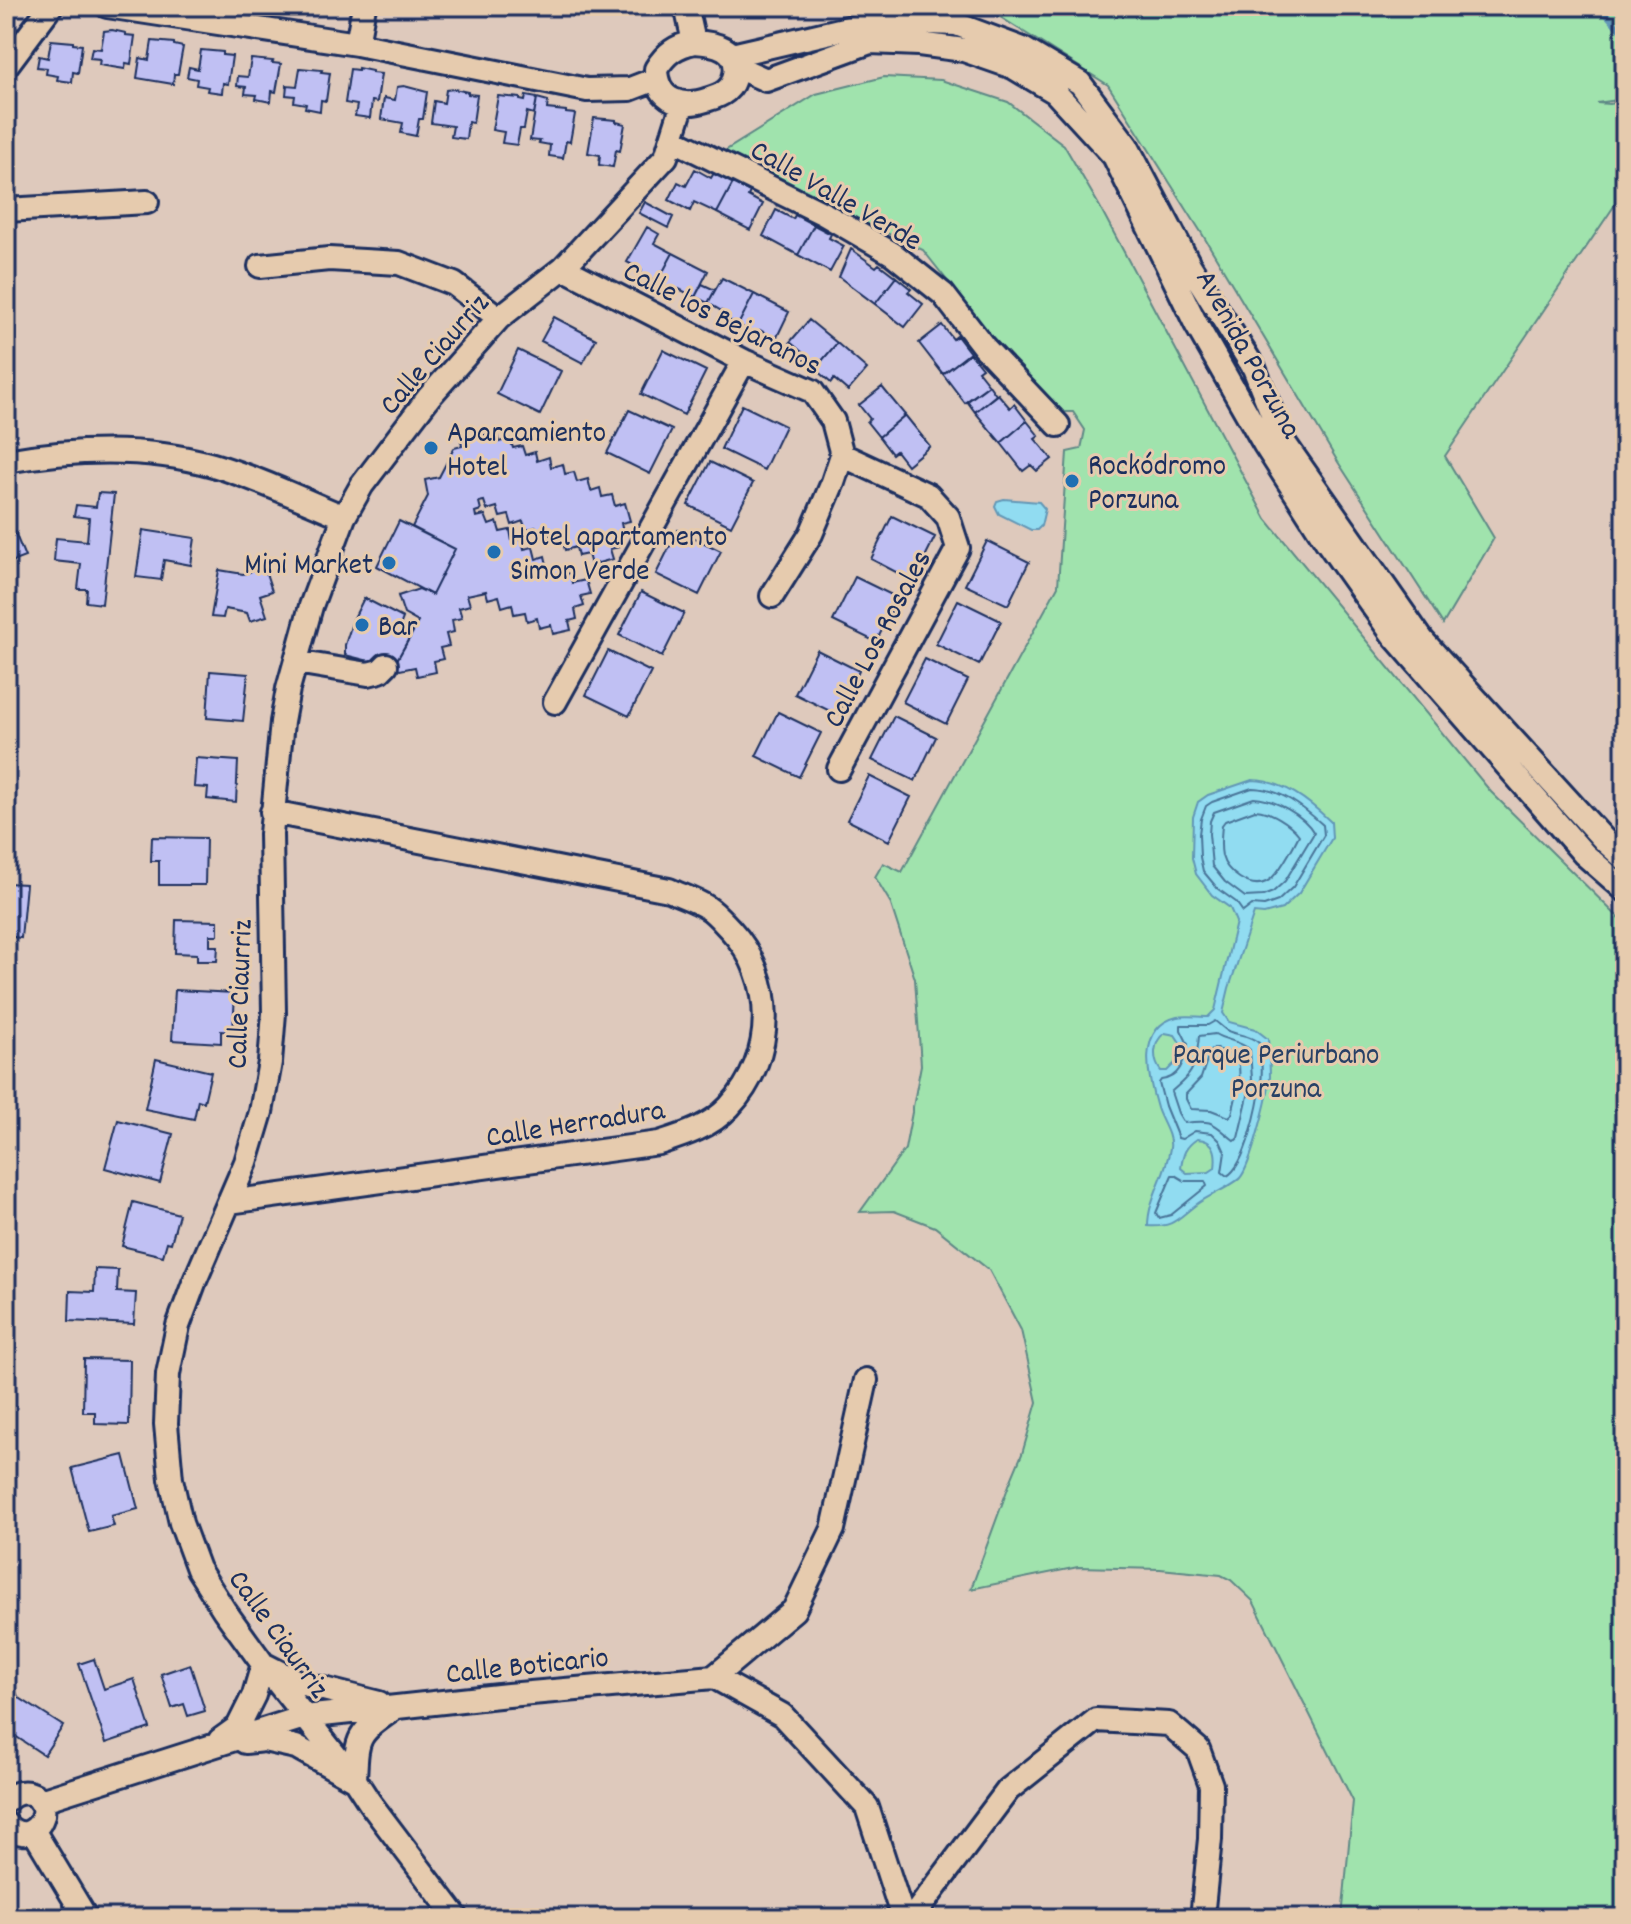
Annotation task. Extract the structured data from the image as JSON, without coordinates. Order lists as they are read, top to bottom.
{
  "streets": {
    "street": [
      "Calle Valle Verde",
      "Calle los Bejaranos",
      "Calle Ciaurriz",
      "Avenida Porzuna",
      "Calle Los Rosales",
      "Calle Herradura",
      "Calle Boticario"
    ]
  },
  "crossings": [
    ["Calle Valle Verde", "Calle Ciaurriz"],
    ["Calle los Bejaranos", "Calle Ciaurriz"],
    ["Calle los Bejaranos", "Calle Los Rosales"],
    ["Calle Ciaurriz", "Avenida Porzuna"],
    ["Calle Ciaurriz", "Calle Herradura"],
    ["Calle Ciaurriz", "Calle Boticario"]
  ],
  "parks": ["Parque Periurbano Porzuna"],
  "places": [
    "Aparcamiento Hotel",
    "Rockódromo Porzuna",
    "Hotel apartamento Simon Verde",
    "Mini Market",
    "Bar"
  ]
}
